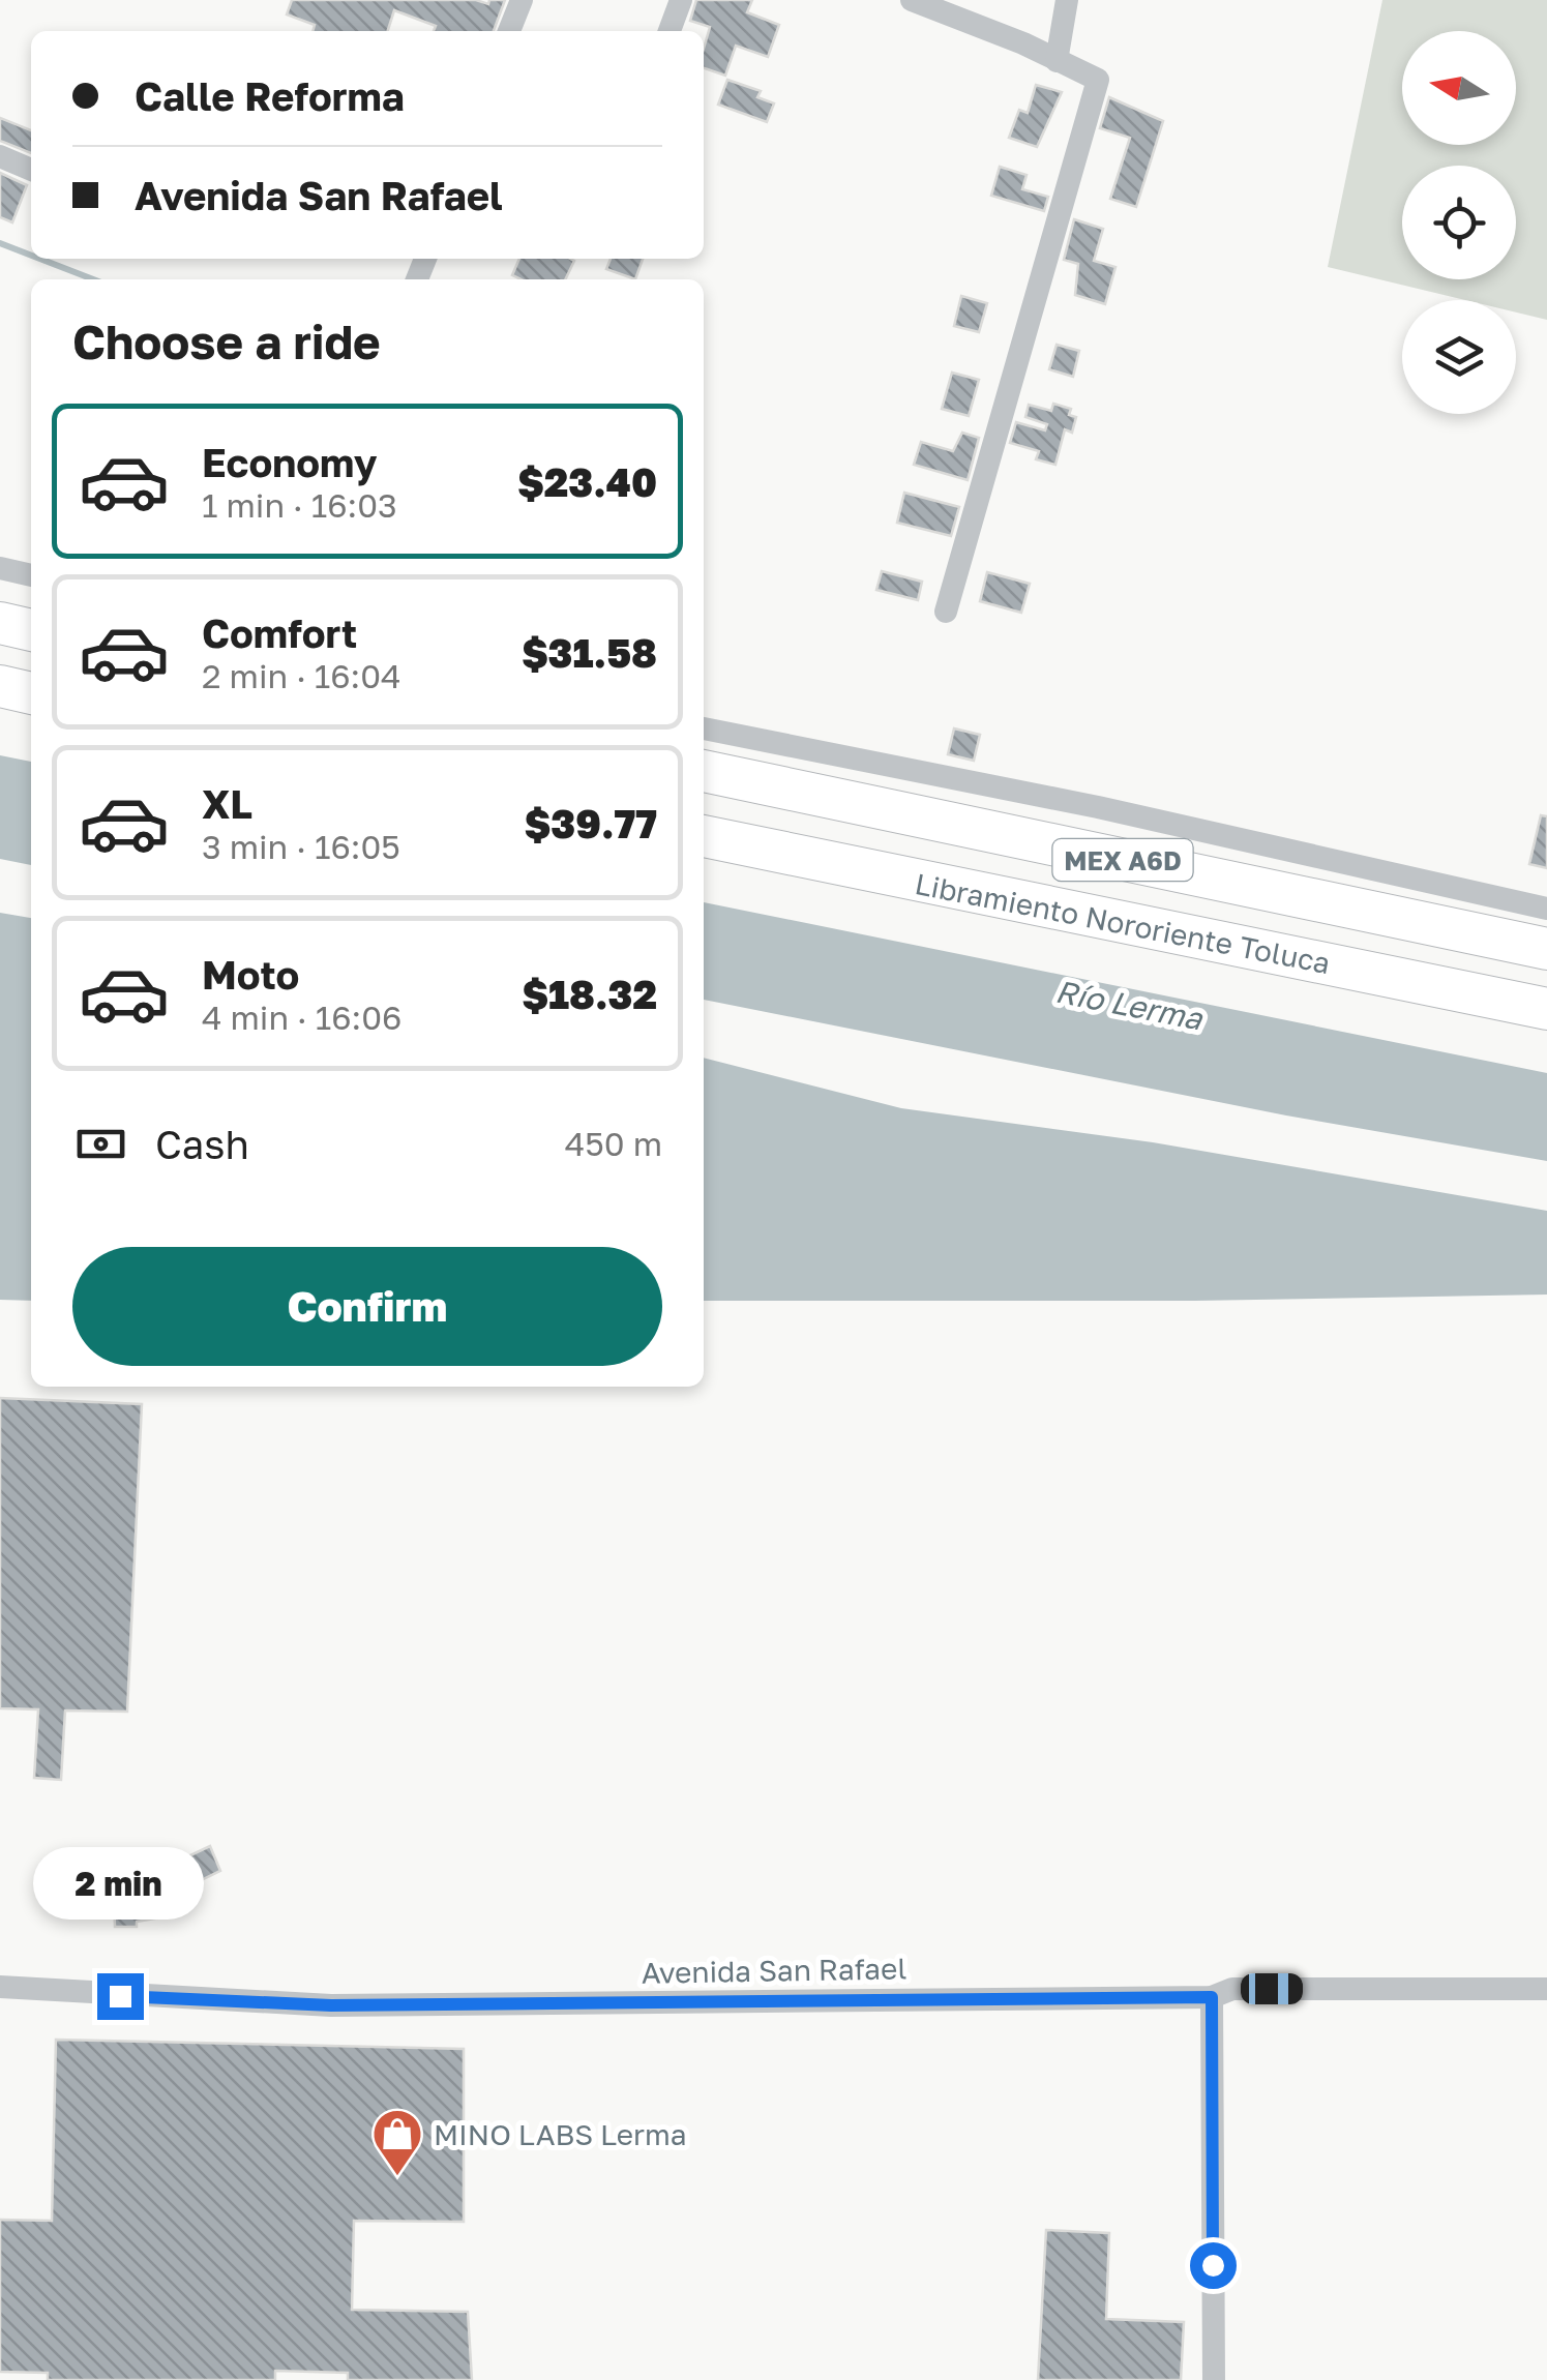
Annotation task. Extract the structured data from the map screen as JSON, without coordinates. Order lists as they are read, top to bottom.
{
  "streets": {
    "highway": ["MEX A6D", "Libramiento Nororiente Toluca"],
    "street": ["Avenida San Rafael"]
  },
  "water": ["Río Lerma"],
  "places": {
    "shop": ["MINO LABS Lerma"]
  },
  "north": "left",
  "page": {
    "banner": ["Calle Reforma", "Avenida San Rafael"],
    "heading": "Choose a ride",
    "list": [
      {
        "name": "Economy",
        "note": "1 min · 16:03",
        "value": "$23.40"
      },
      {
        "name": "Comfort",
        "note": "2 min · 16:04",
        "value": "$31.58"
      },
      {
        "name": "XL",
        "note": "3 min · 16:05",
        "value": "$39.77"
      },
      {
        "name": "Moto",
        "note": "4 min · 16:06",
        "value": "$18.32"
      }
    ],
    "pay": ["Cash", "450 m"],
    "buttons": "Confirm",
    "bubble": "2 min"
  }
}
